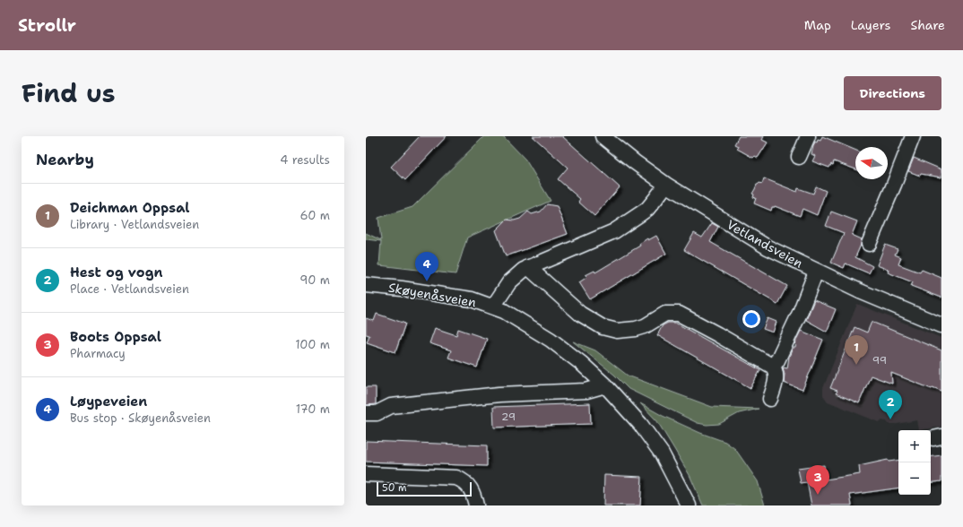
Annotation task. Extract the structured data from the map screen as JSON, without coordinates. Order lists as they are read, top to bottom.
{
  "streets": {
    "street": ["Vetlandsveien", "Skøyenåsveien"]
  },
  "house_numbers": ["99", "29"],
  "scale_bar": "50 m",
  "north": "left",
  "page": {
    "header": "Strollr",
    "nav": ["Map", "Layers", "Share"],
    "title": "Find us",
    "buttons": "Directions",
    "heading": ["Nearby", "4 results"],
    "list": [
      {
        "mark": "1",
        "name": "Deichman Oppsal",
        "note": "Library · Vetlandsveien",
        "value": "60 m"
      },
      {
        "mark": "2",
        "name": "Hest og vogn",
        "note": "Place · Vetlandsveien",
        "value": "90 m"
      },
      {
        "mark": "3",
        "name": "Boots Oppsal",
        "note": "Pharmacy",
        "value": "100 m"
      },
      {
        "mark": "4",
        "name": "Løypeveien",
        "note": "Bus stop · Skøyenåsveien",
        "value": "170 m"
      }
    ],
    "pins": [
      "4",
      "1",
      "2",
      "3"
    ],
    "map_buttons": ["+", "−"],
    "scale": "50 m"
  }
}
